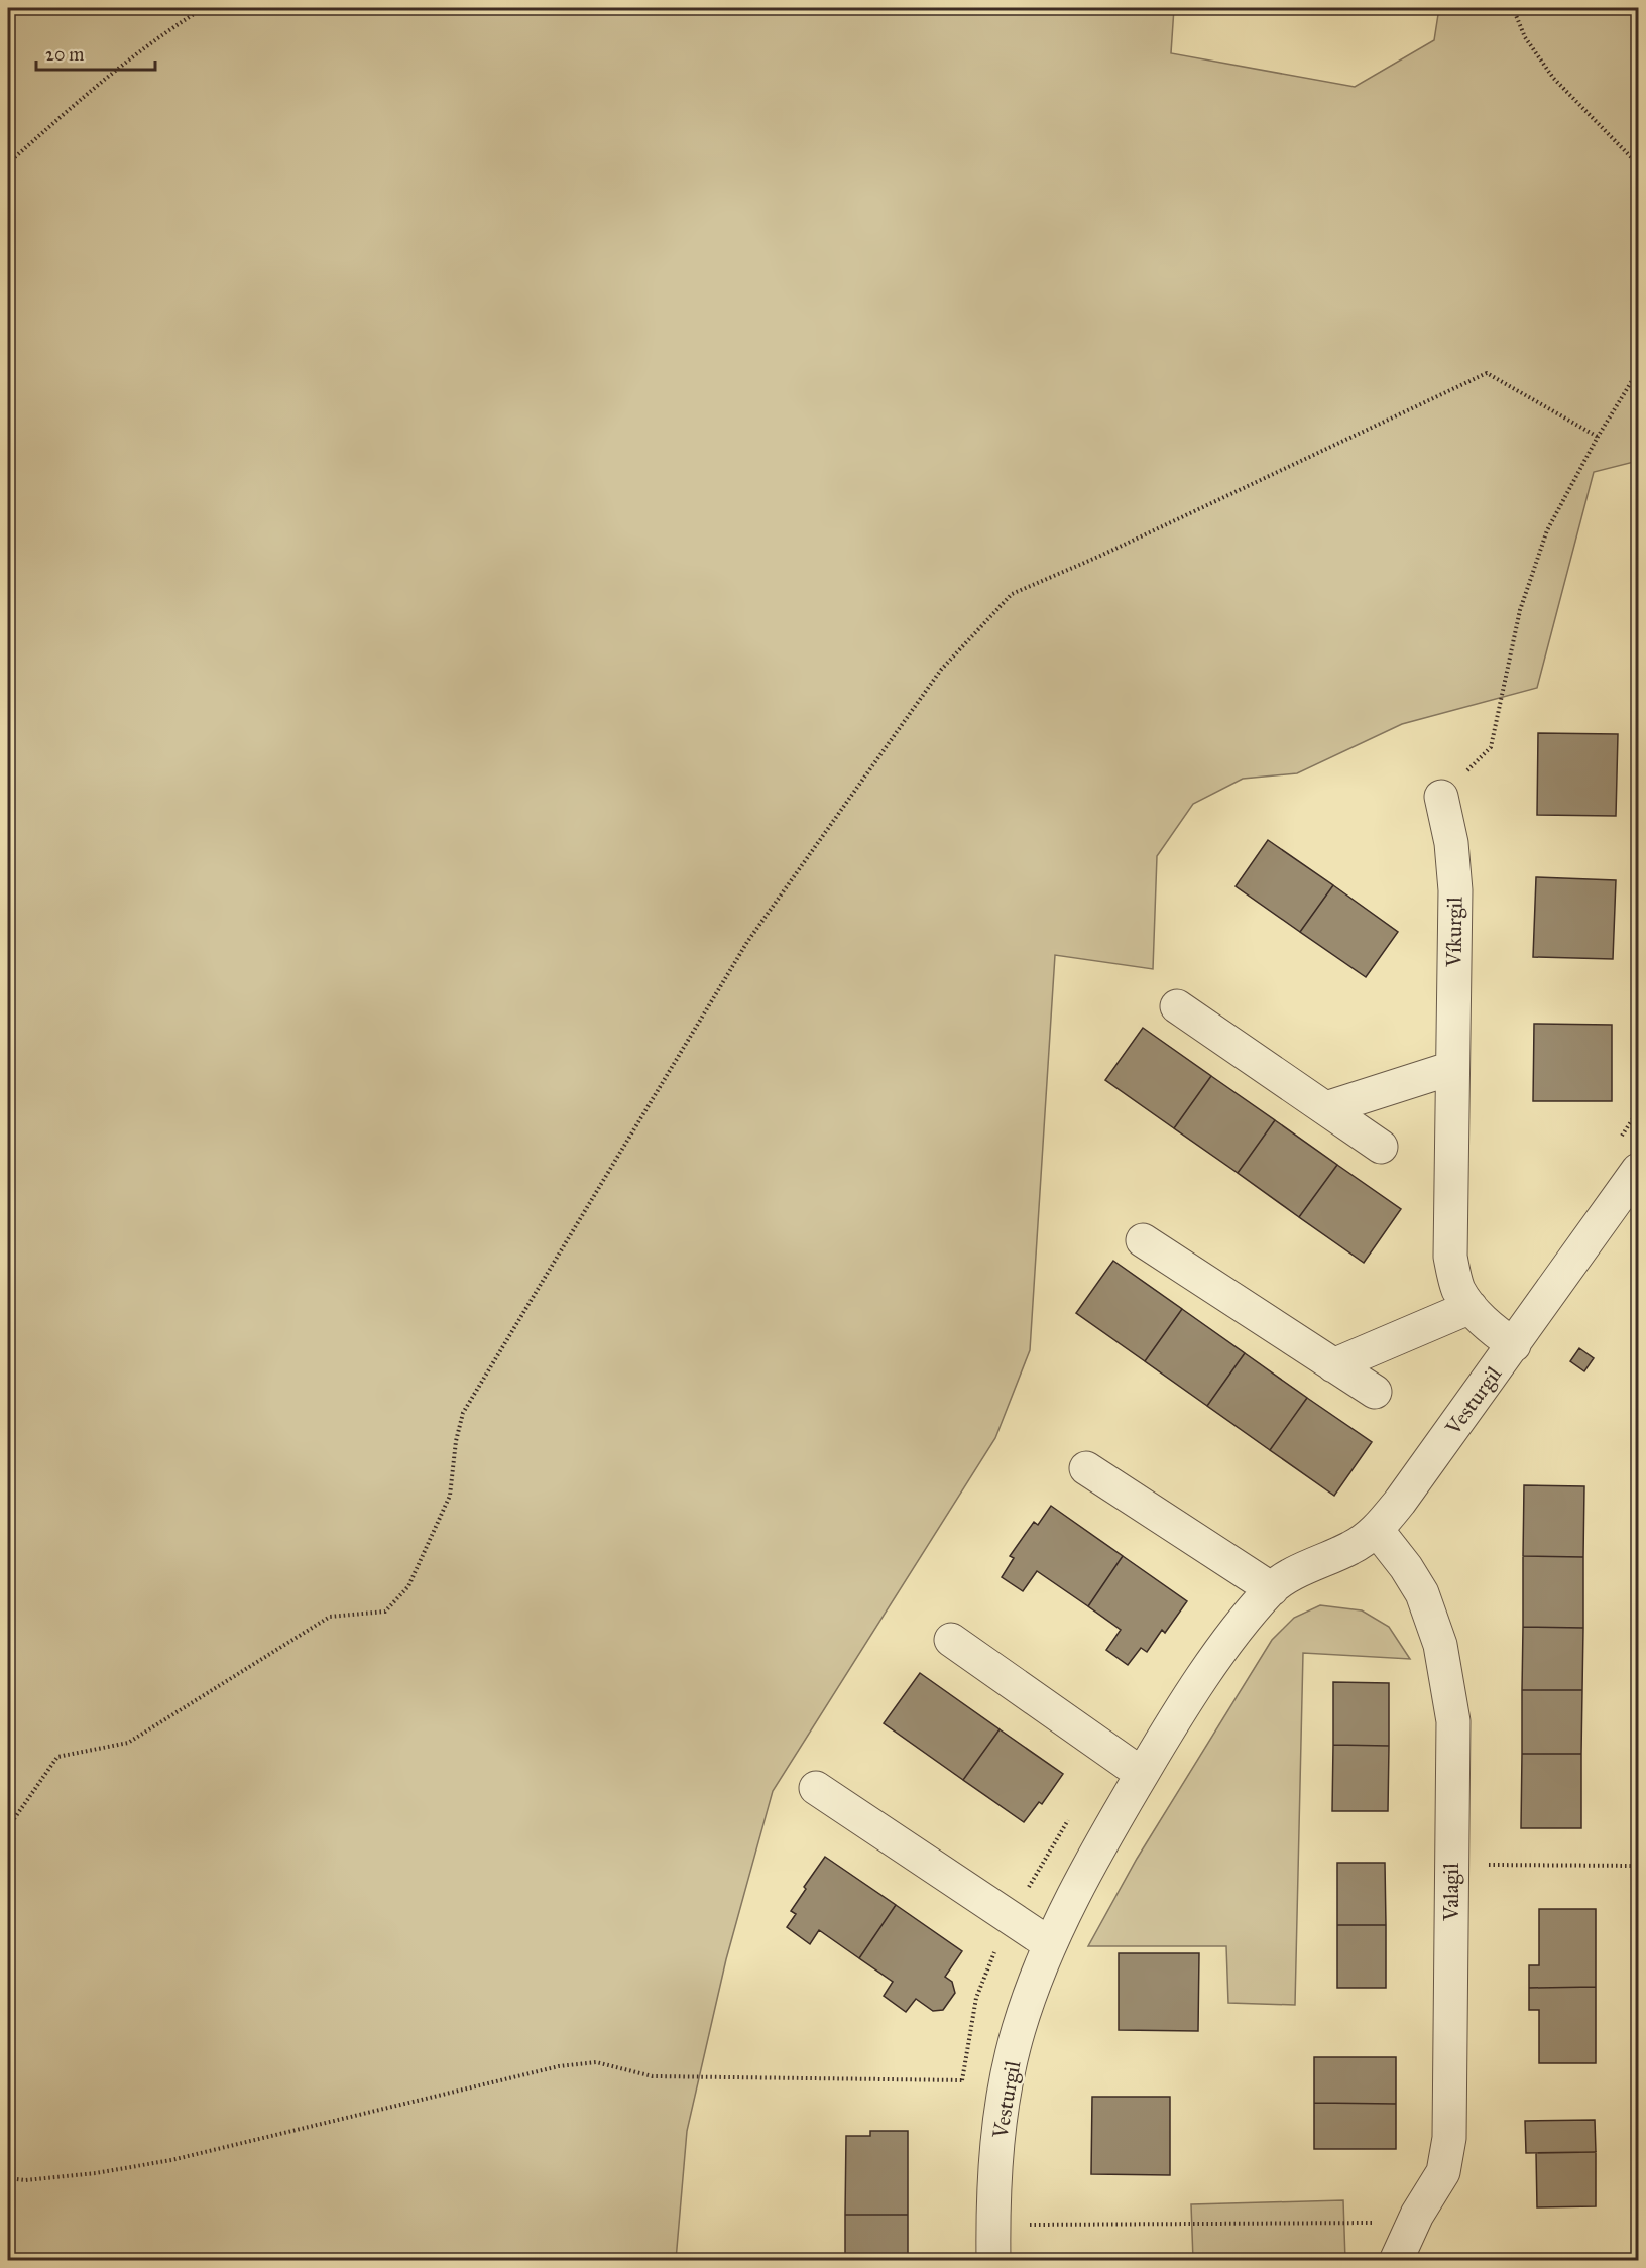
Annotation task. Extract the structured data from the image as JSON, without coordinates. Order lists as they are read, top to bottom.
{
  "streets": {
    "street": ["Víkurgil", "Vesturgil", "Valagil"]
  },
  "crossings": [
    ["Víkurgil", "Vesturgil"],
    ["Vesturgil", "Valagil"]
  ],
  "scale_bar": "20 m"
}
